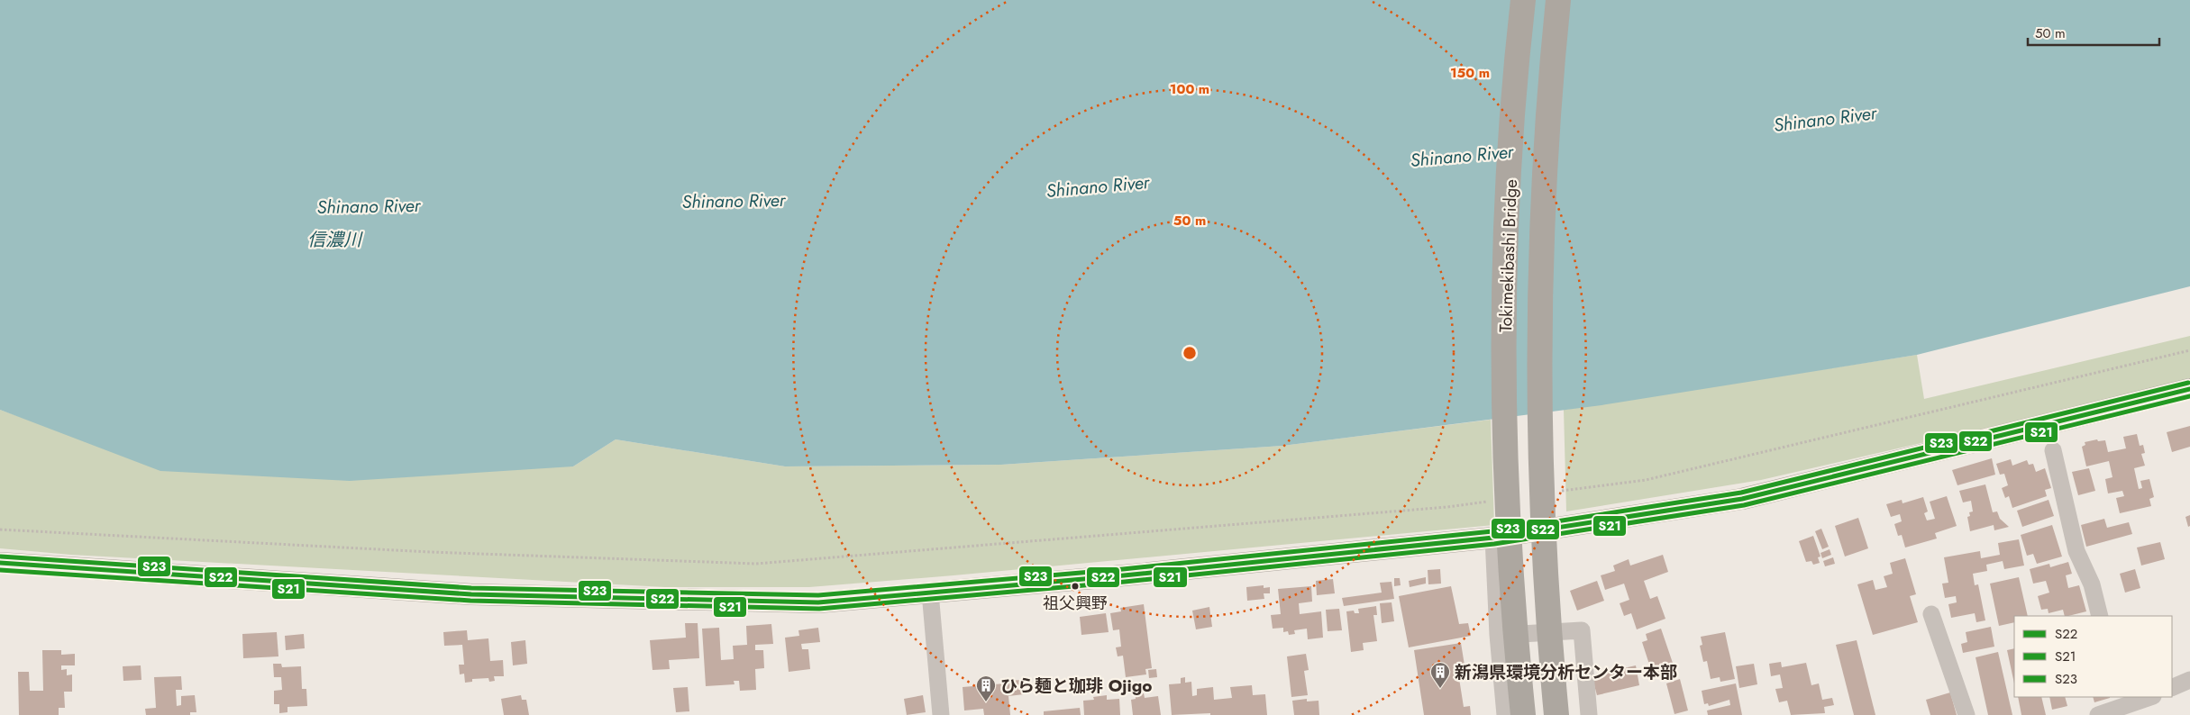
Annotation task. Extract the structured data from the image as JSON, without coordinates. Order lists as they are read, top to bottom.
{
  "streets": {
    "highway": ["Tokimekibashi Bridge"]
  },
  "water": ["Shinano River", "信濃川"],
  "places": {
    "other": ["祖父興野"],
    "building": ["新潟県環境分析センター本部", "ひら麺と珈琲 Ojigo"]
  },
  "lines": ["transit line S23", "transit line S22", "transit line S21"],
  "legend": ["S22", "S21", "S23"],
  "scale_bar": "50 m",
  "rings": ["150 m", "100 m", "50 m"]
}
